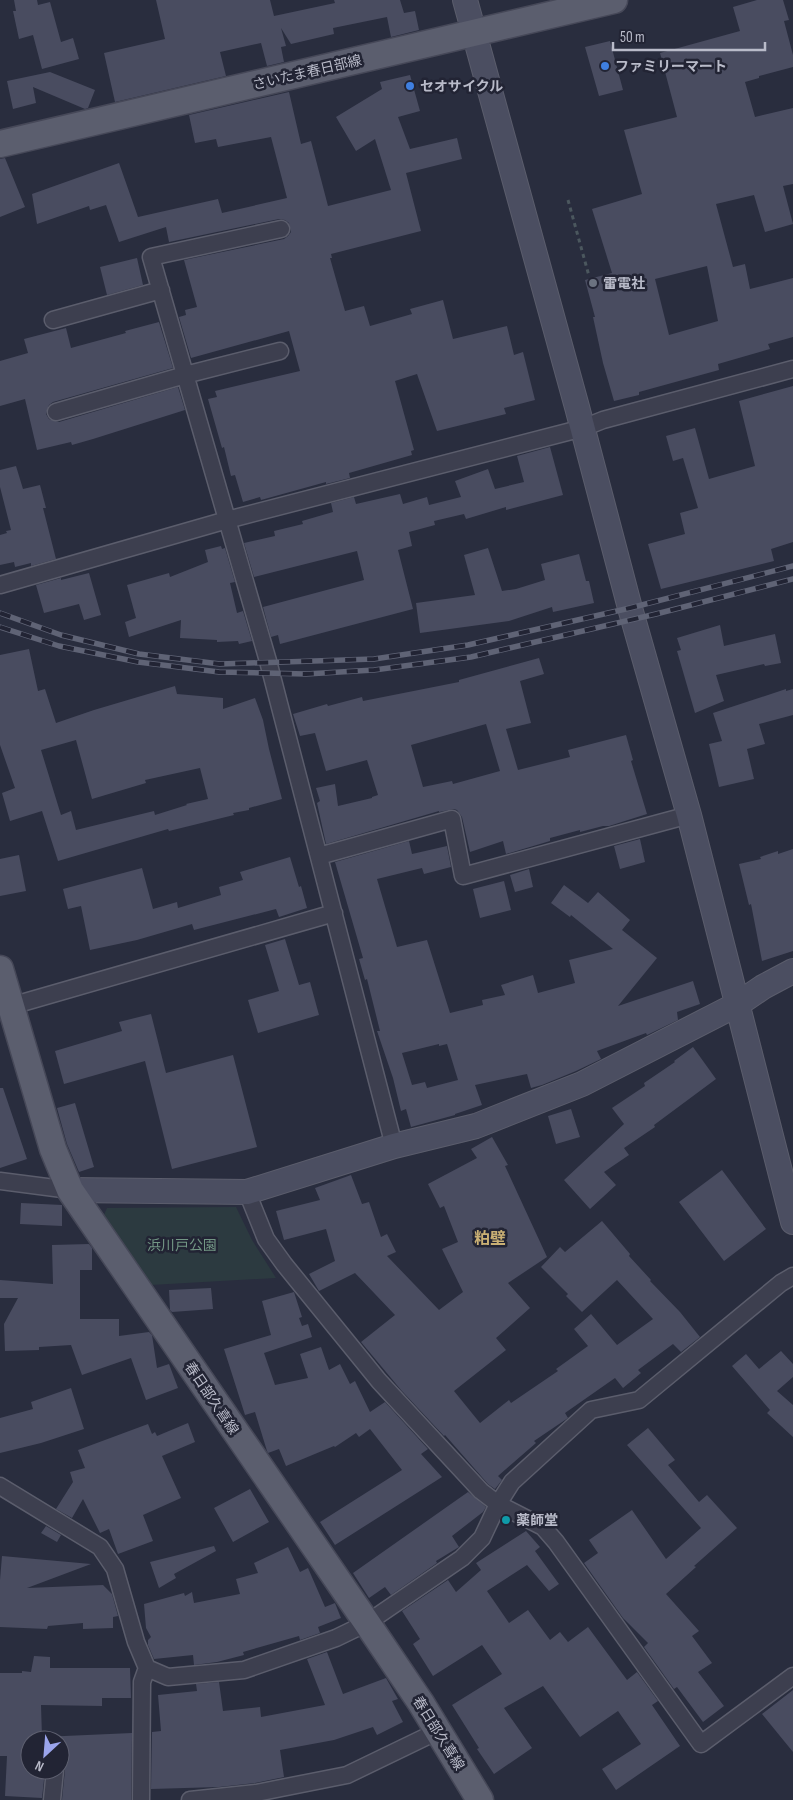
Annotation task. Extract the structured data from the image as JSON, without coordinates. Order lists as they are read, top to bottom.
{
  "streets": {
    "main road": ["さいたま春日部線", "春日部久喜線"]
  },
  "districts": ["粕壁"],
  "parks": ["浜川戸公園"],
  "places": [
    "ファミリーマート",
    "セオサイクル",
    "雷電社",
    "薬師堂"
  ],
  "scale_bar": "50 m",
  "north": "bottom left"
}
